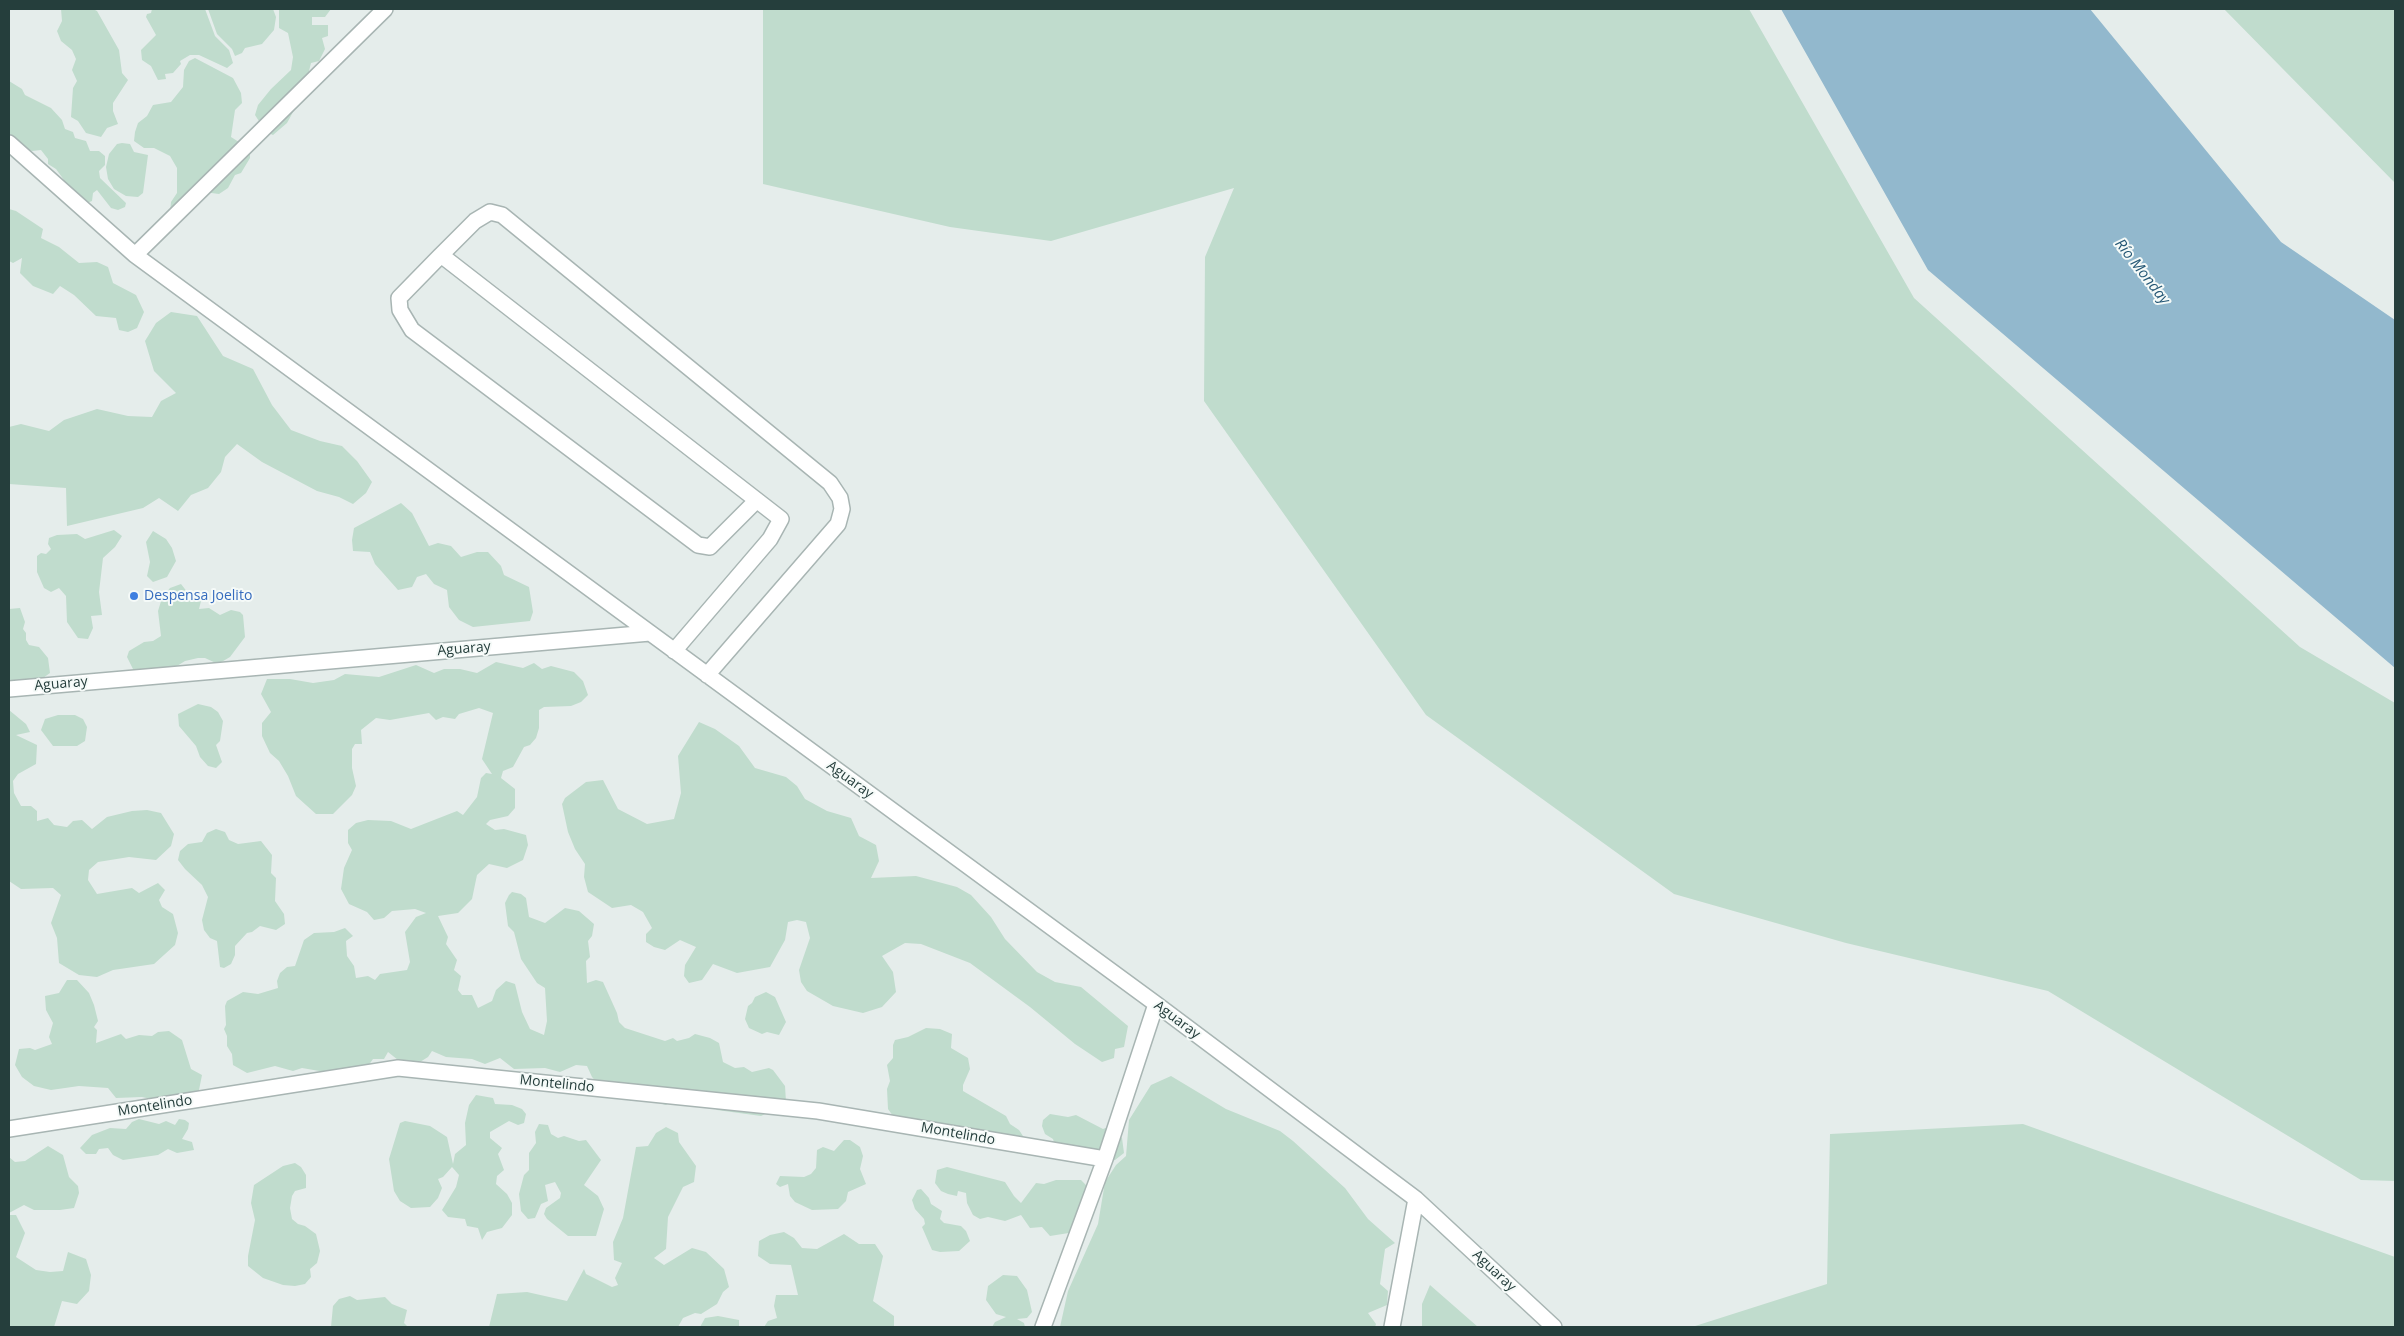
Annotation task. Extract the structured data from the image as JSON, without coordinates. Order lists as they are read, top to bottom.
{
  "streets": {
    "street": ["Aguaray", "Montelindo"]
  },
  "water": ["Río Monday"],
  "places": ["Despensa Joelito"]
}
